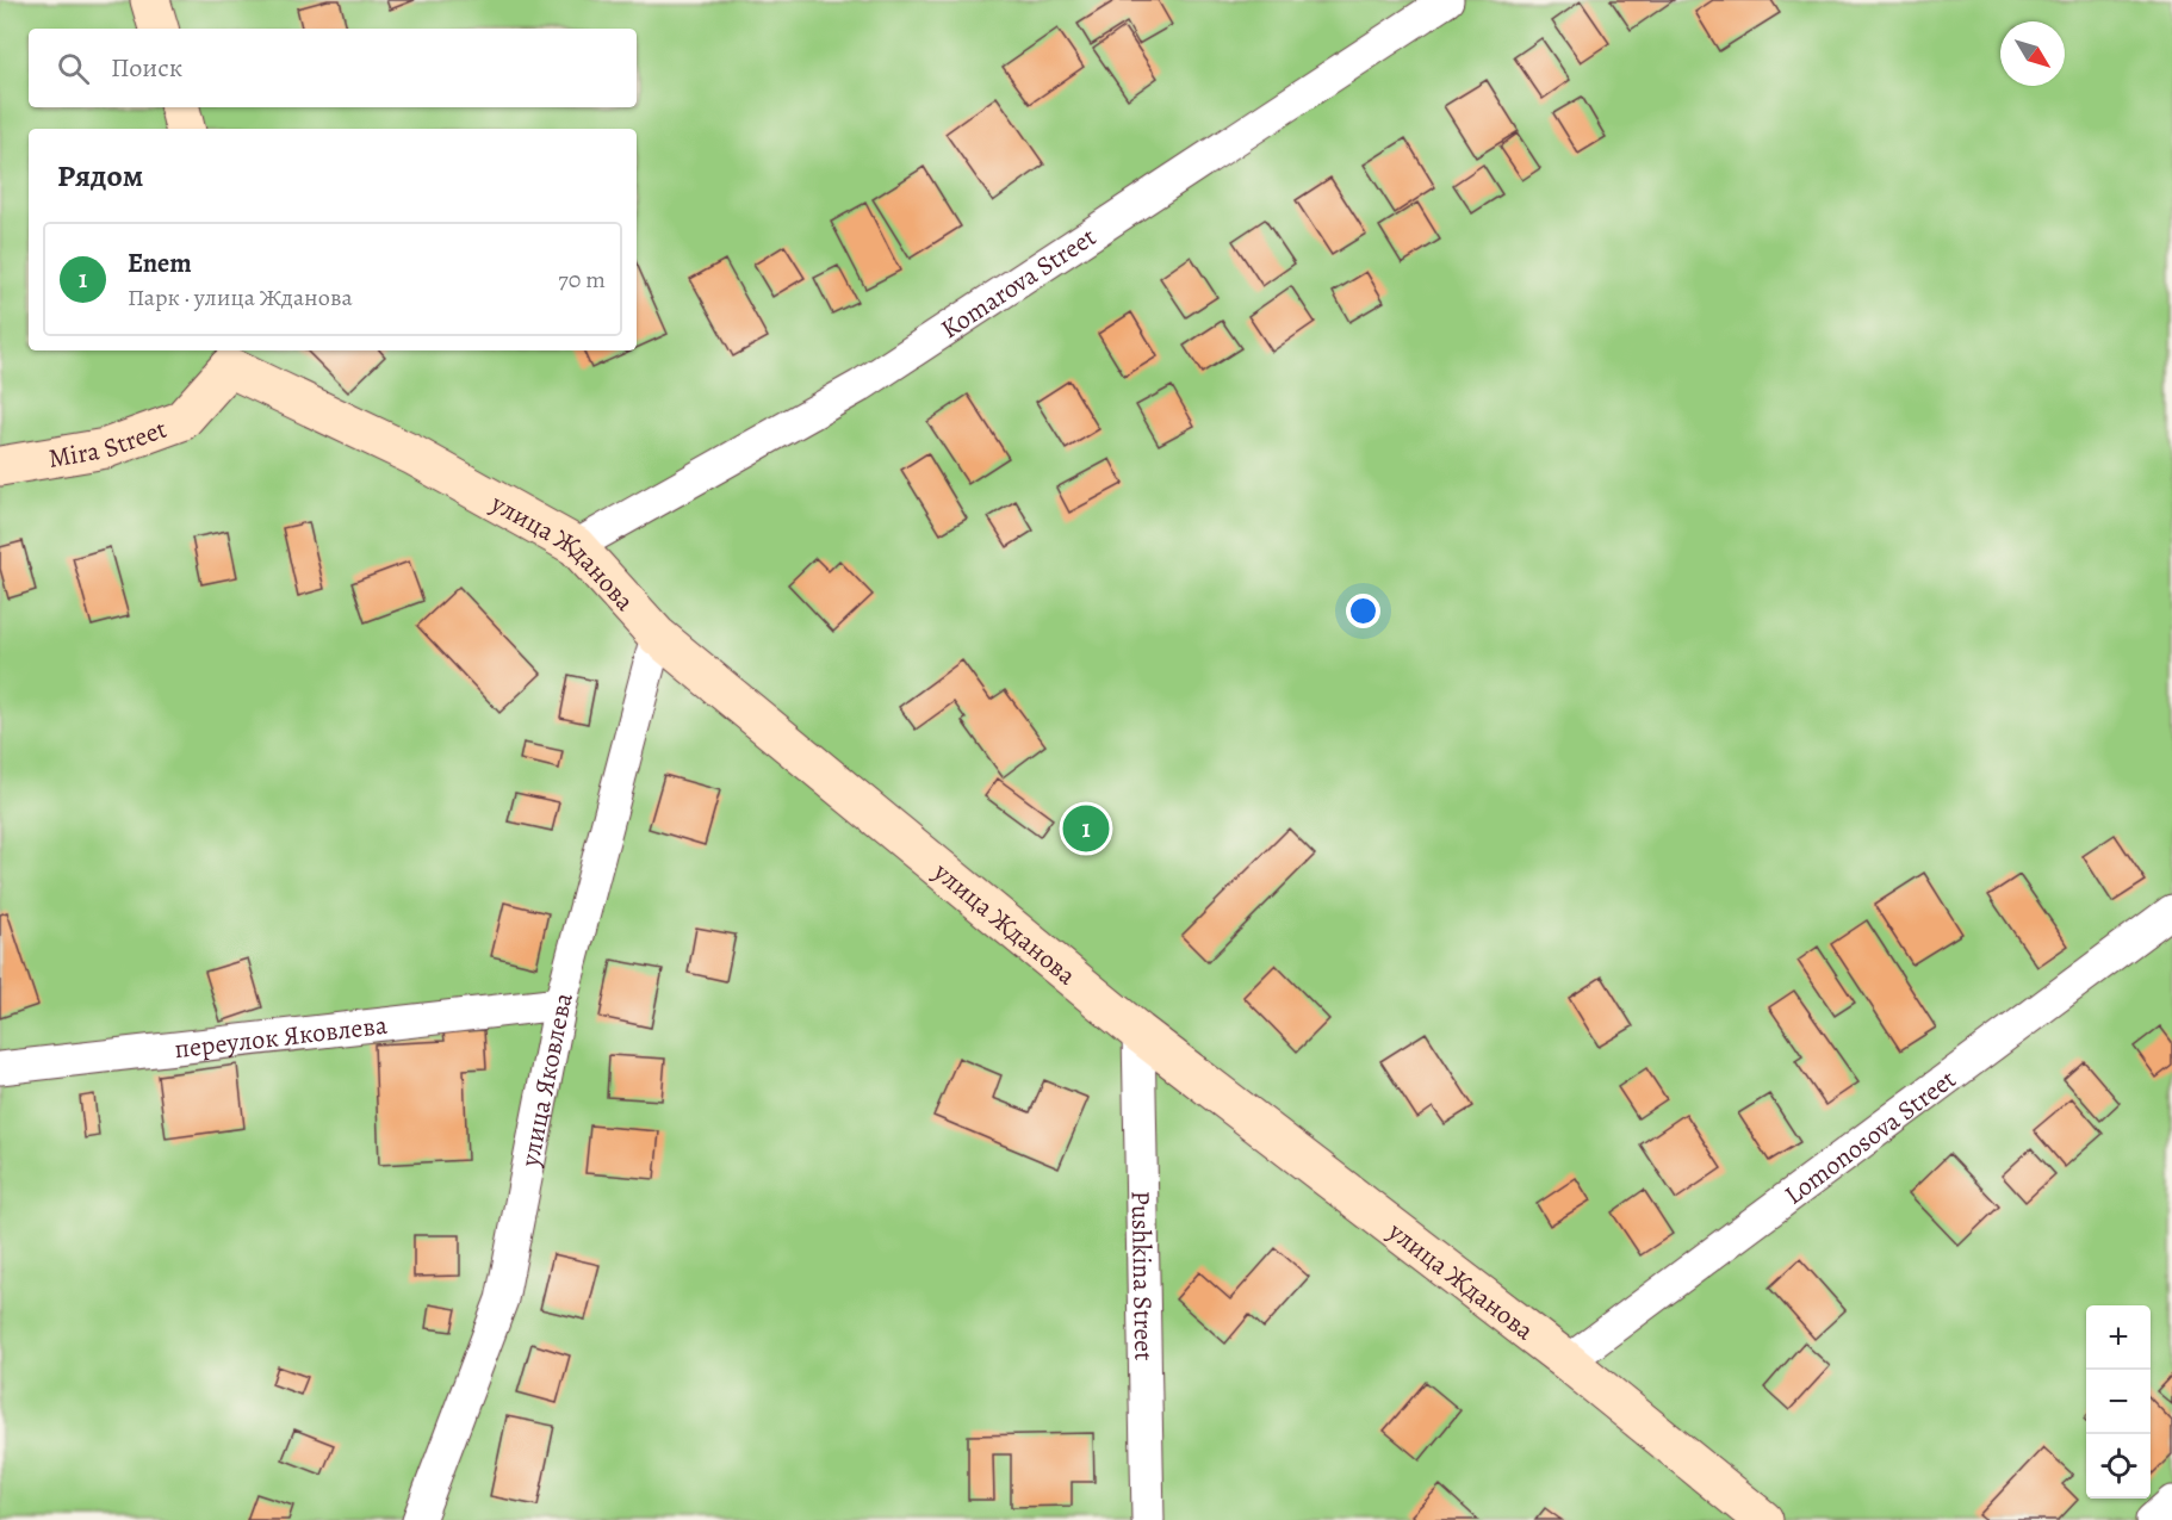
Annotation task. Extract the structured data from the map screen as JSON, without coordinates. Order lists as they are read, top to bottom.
{
  "streets": {
    "street": [
      "Komarova Street",
      "Mira Street",
      "улица Жданова",
      "переулок Яковлева",
      "улица Яковлева",
      "Lomonosova Street",
      "Pushkina Street"
    ]
  },
  "crossings": [
    ["Komarova Street", "улица Жданова"],
    ["Mira Street", "улица Жданова"],
    ["улица Жданова", "улица Яковлева"],
    ["улица Жданова", "Lomonosova Street"],
    ["улица Жданова", "Pushkina Street"],
    ["переулок Яковлева", "улица Яковлева"]
  ],
  "north": "bottom right",
  "page": {
    "search": "Поиск",
    "heading": "Рядом",
    "list": [
      {
        "mark": "1",
        "name": "Enem",
        "note": "Парк · улица Жданова",
        "value": "70 m"
      }
    ],
    "pins": "1",
    "map_buttons": ["+", "−"]
  }
}
